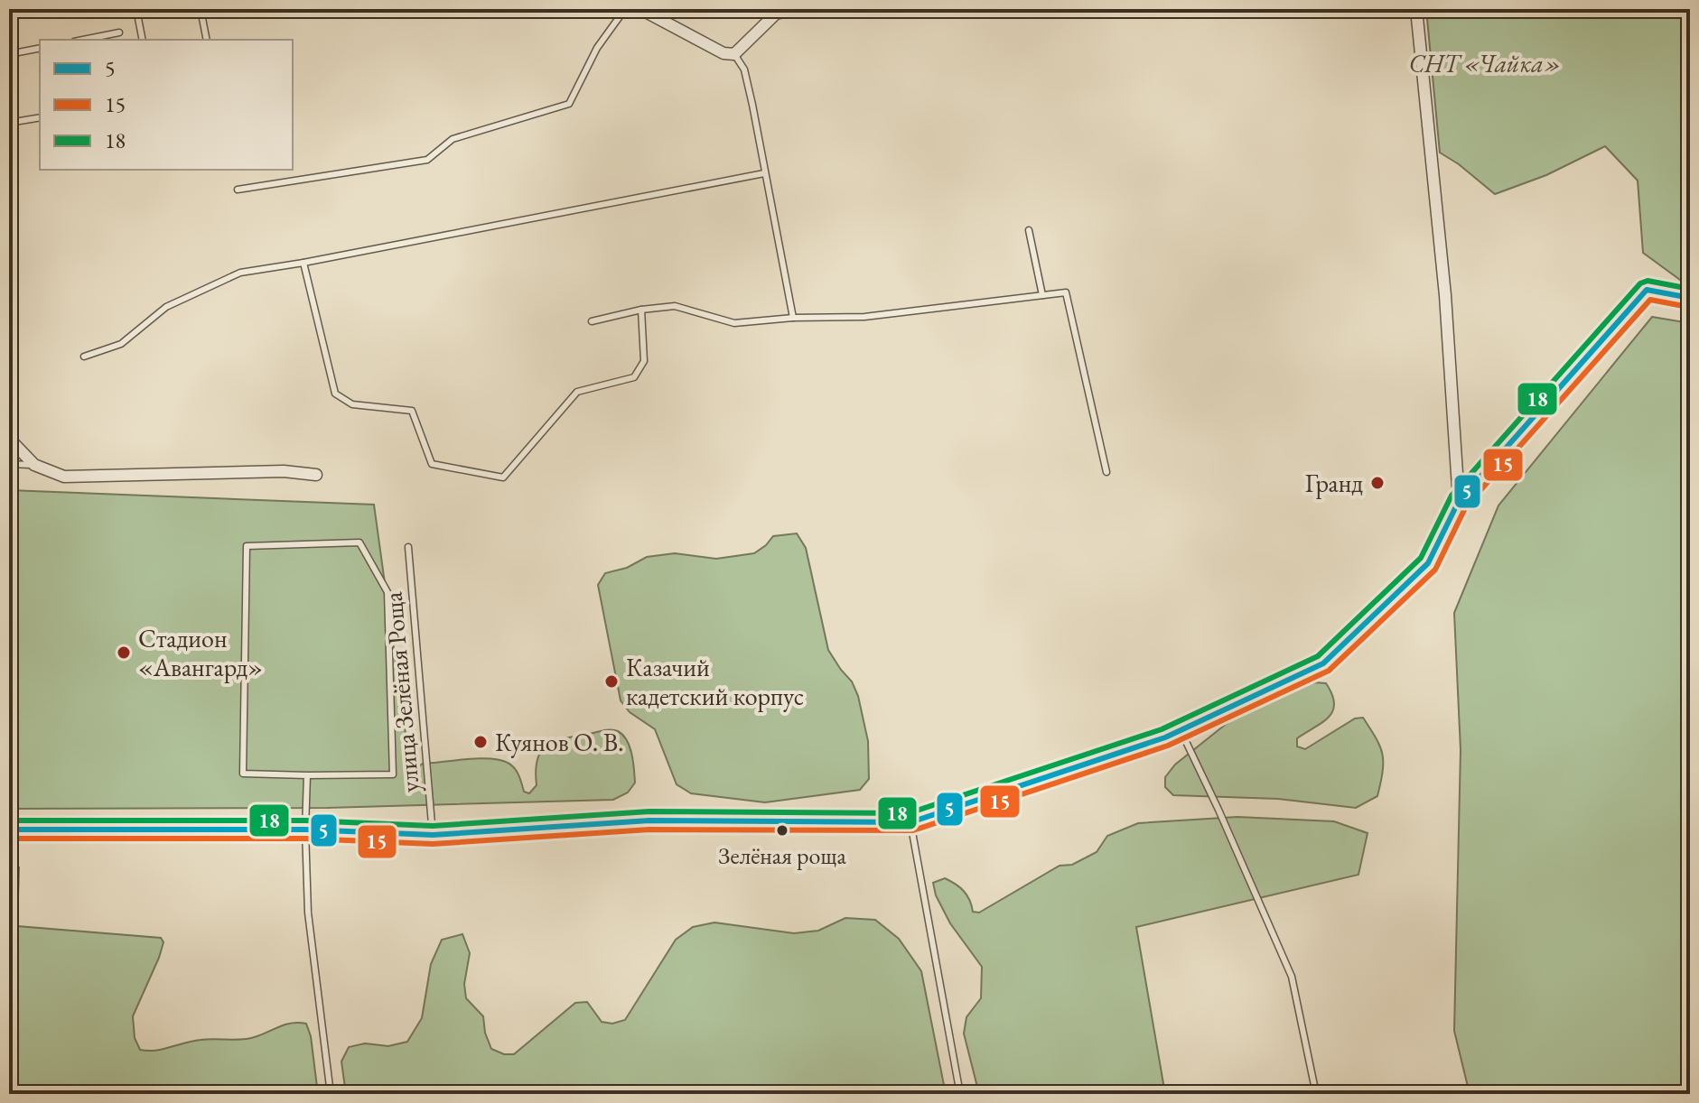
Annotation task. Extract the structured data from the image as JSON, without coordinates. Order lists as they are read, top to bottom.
{
  "streets": {
    "lane": ["улица Зелёная Роща"]
  },
  "parks": ["СНТ «Чайка»"],
  "places": [
    "Гранд",
    "Стадион «Авангард»",
    "Казачий кадетский корпус",
    "Куянов О. В.",
    "Зелёная роща"
  ],
  "lines": ["transit line 18", "transit line 5", "transit line 15"],
  "legend": ["5", "15", "18"]
}
